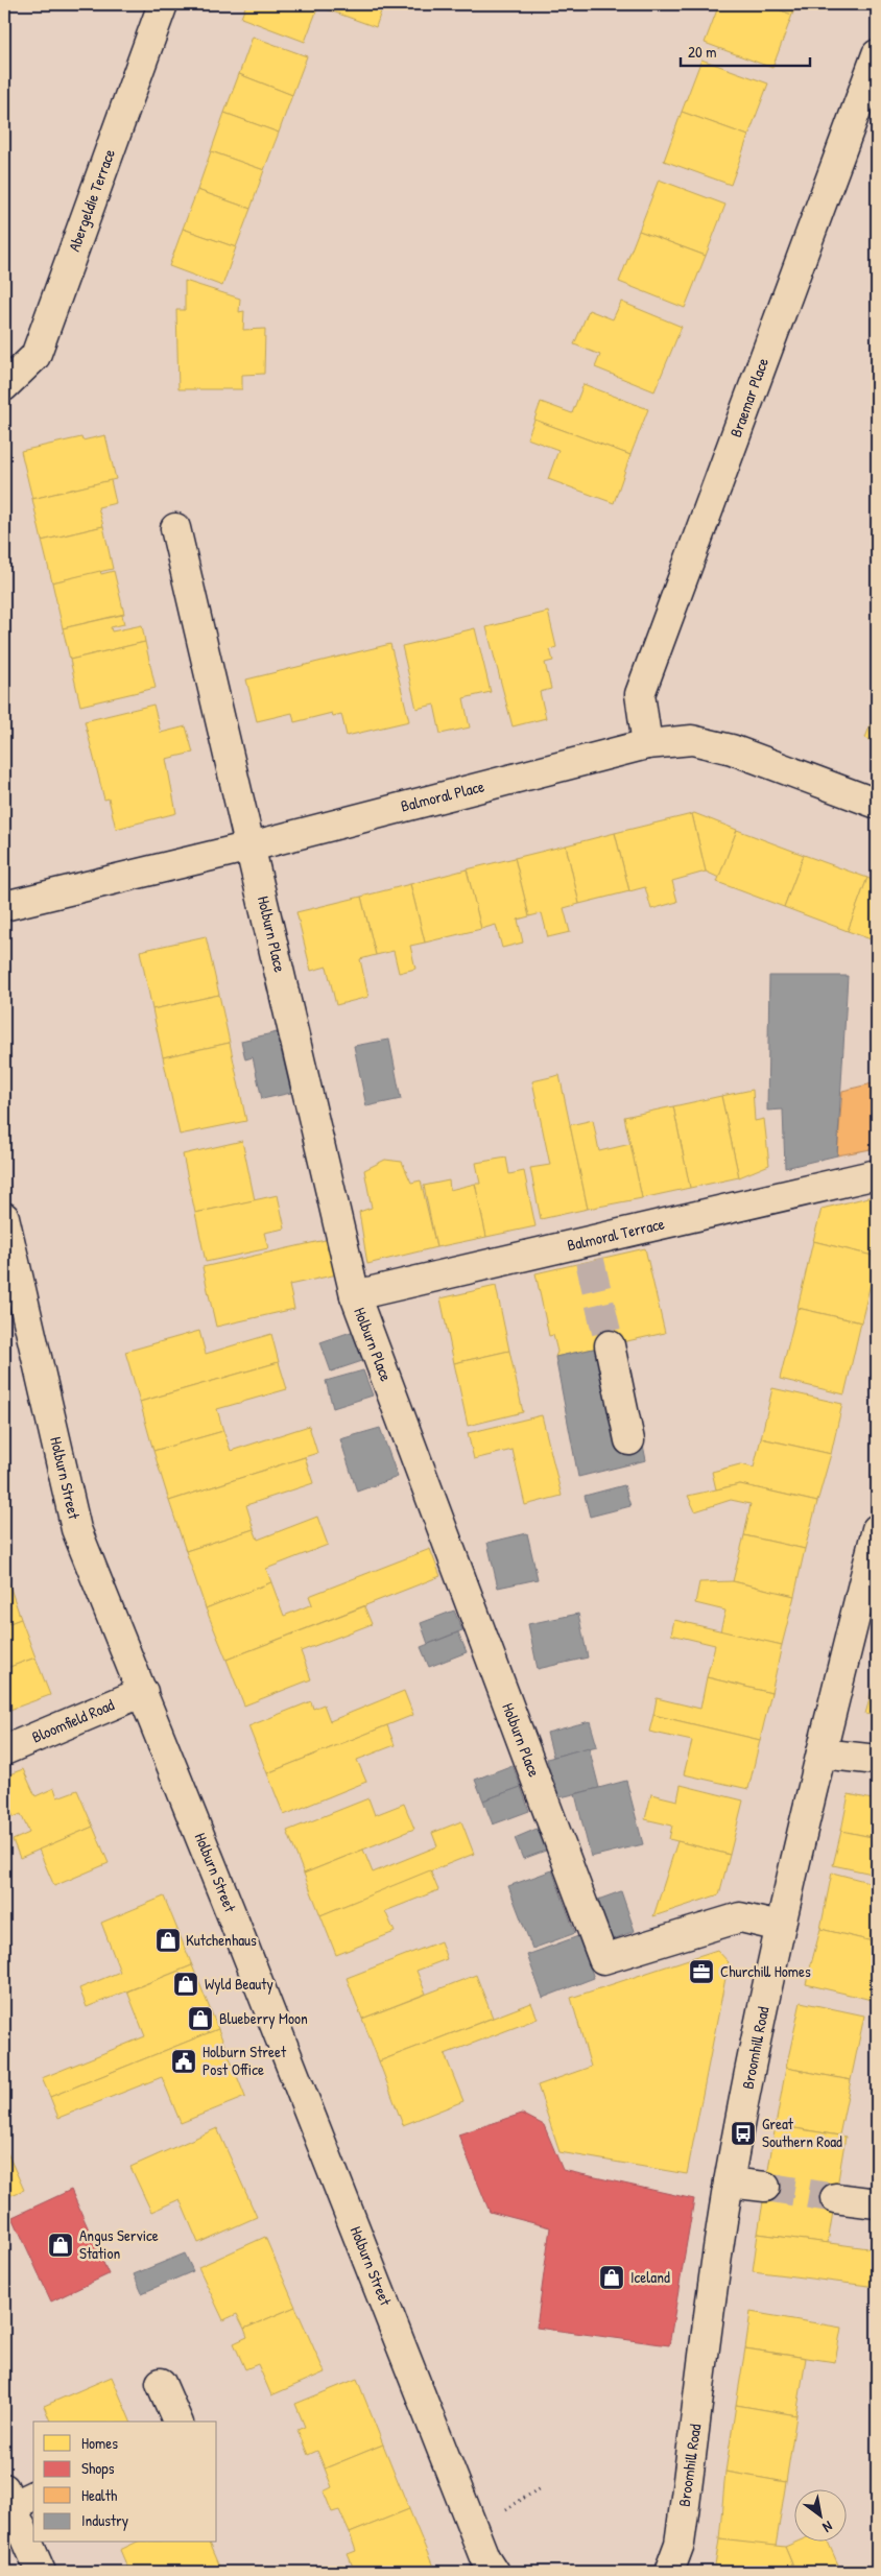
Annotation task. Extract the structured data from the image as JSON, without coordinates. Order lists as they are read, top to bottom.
{
  "streets": {
    "street": [
      "Abergeldie Terrace",
      "Braemar Place",
      "Balmoral Place",
      "Holburn Place",
      "Balmoral Terrace",
      "Holburn Street",
      "Bloomfield Road",
      "Broomhill Road"
    ]
  },
  "crossings": [
    ["Braemar Place", "Balmoral Place"],
    ["Balmoral Place", "Holburn Place"],
    ["Holburn Place", "Balmoral Terrace"],
    ["Holburn Place", "Broomhill Road"],
    ["Holburn Street", "Bloomfield Road"]
  ],
  "places": {
    "shop": [
      "Kutchenhaus",
      "Wyld Beauty",
      "Blueberry Moon",
      "Angus Service Station",
      "Iceland"
    ],
    "office": ["Churchill Homes"],
    "public building": ["Holburn Street Post Office"],
    "bus stop": ["Great Southern Road"]
  },
  "legend": [
    "Homes",
    "Shops",
    "Health",
    "Industry"
  ],
  "scale_bar": "20 m",
  "north": "bottom right"
}
